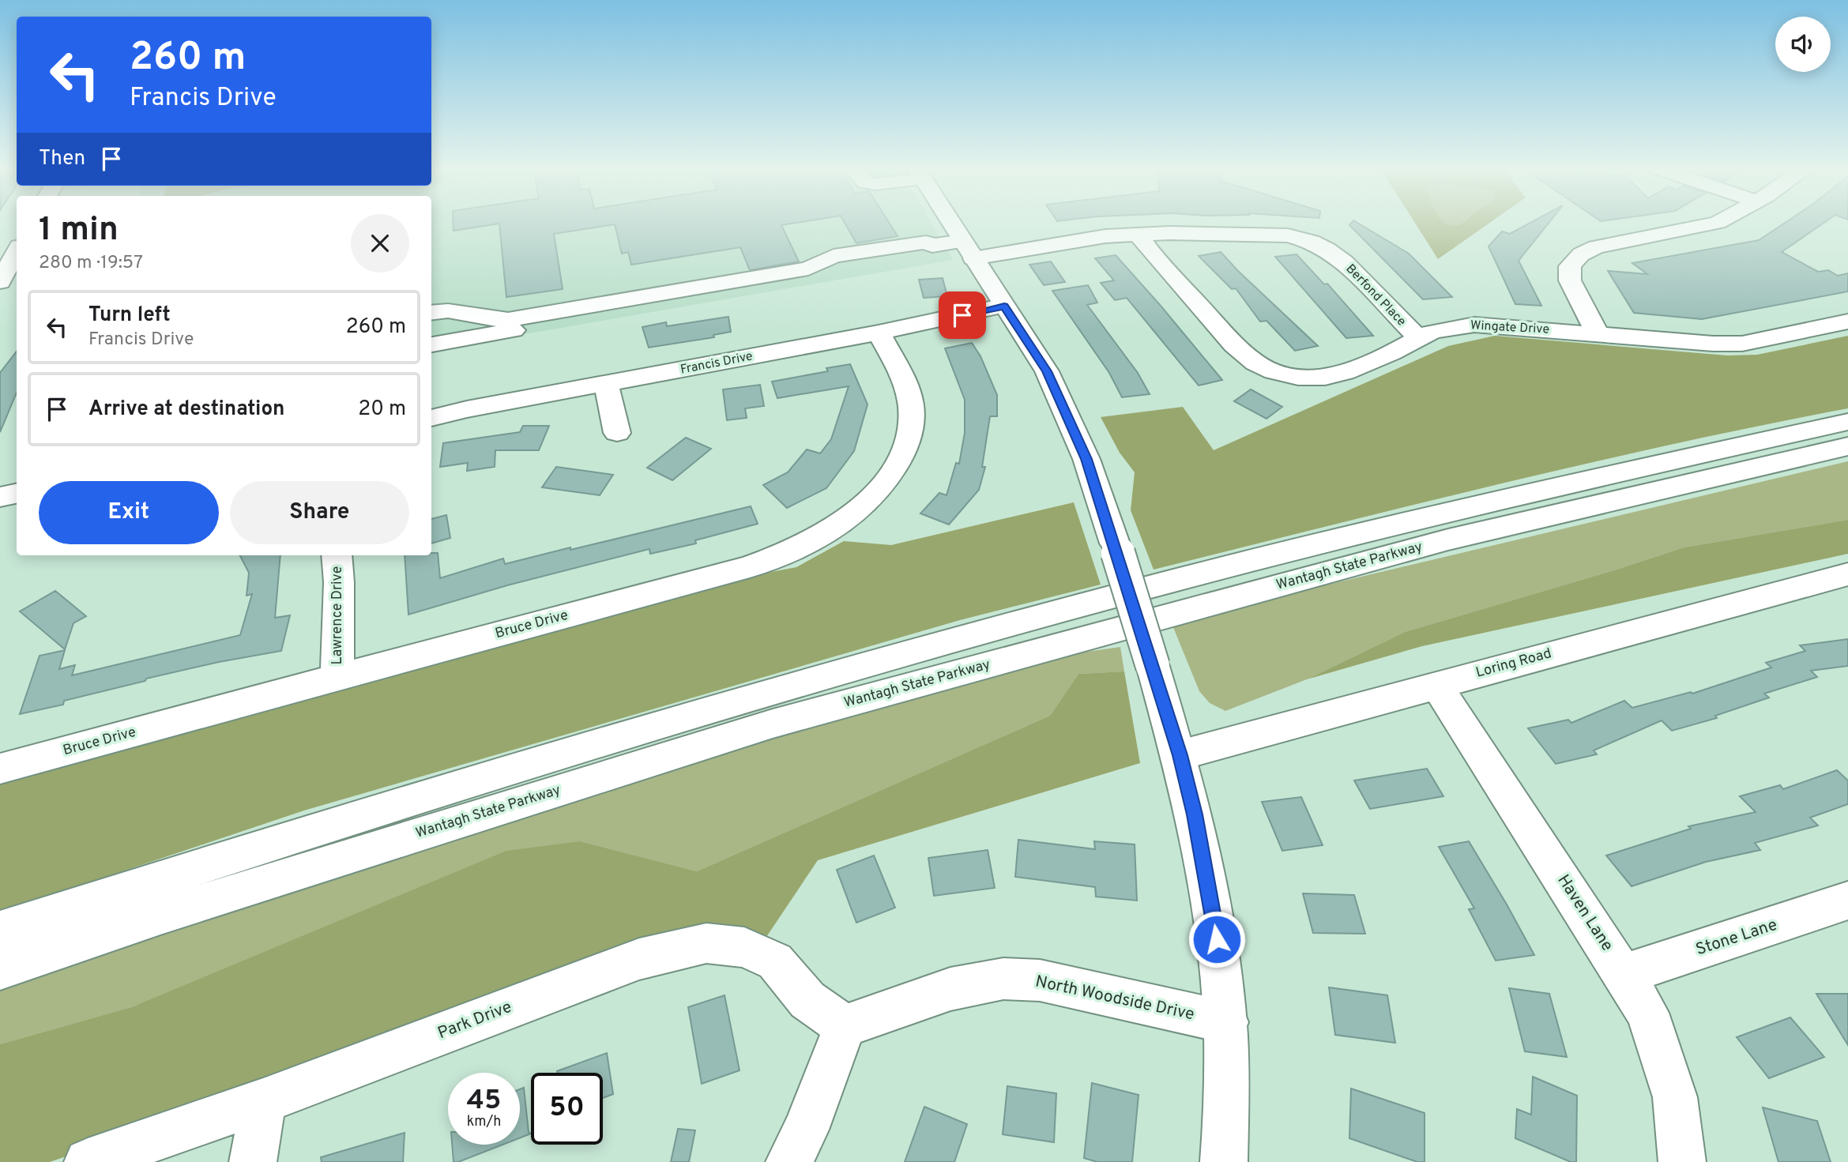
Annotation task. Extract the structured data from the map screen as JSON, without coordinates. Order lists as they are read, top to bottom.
{
  "streets": {
    "main road": [
      "Berfond Place",
      "Wingate Drive",
      "Francis Drive",
      "Wantagh State Parkway",
      "Lawrence Drive",
      "Bruce Drive",
      "Loring Road",
      "Haven Lane",
      "Stone Lane",
      "North Woodside Drive",
      "Park Drive"
    ]
  },
  "crossings": [
    ["Berfond Place", "Wingate Drive"],
    ["Francis Drive", "Bruce Drive"],
    ["Lawrence Drive", "Bruce Drive"],
    ["Loring Road", "Haven Lane"],
    ["Haven Lane", "Stone Lane"],
    ["North Woodside Drive", "Park Drive"]
  ],
  "page": {
    "turn": ["260 m", "Francis Drive"],
    "then": "Then",
    "heading": ["1 min", "280 m · 19:57"],
    "list": [
      {
        "name": "Turn left",
        "note": "Francis Drive",
        "value": "260 m"
      },
      {
        "name": "Arrive at destination",
        "value": "20 m"
      }
    ],
    "buttons": ["Exit", "Share"],
    "speed": "45 km/h",
    "limit": "50"
  }
}
